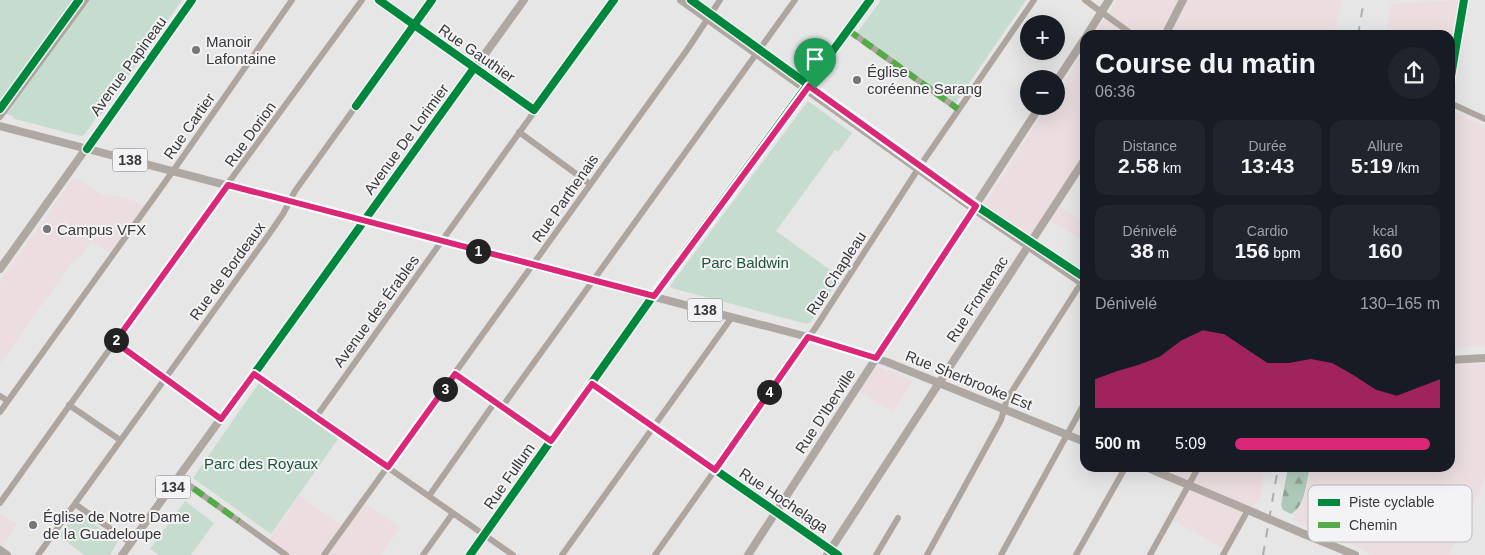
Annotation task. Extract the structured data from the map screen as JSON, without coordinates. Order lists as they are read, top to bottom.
{
  "streets": {
    "main road": [
      "Avenue Papineau",
      "Avenue De Lorimier",
      "138",
      "Rue Frontenac",
      "Rue Sherbrooke Est",
      "Rue D'Iberville",
      "134"
    ],
    "street": [
      "Rue Gauthier",
      "Rue Cartier",
      "Rue Dorion",
      "Rue Parthenais",
      "Rue de Bordeaux",
      "Rue Chapleau",
      "Avenue des Érables",
      "Rue Fullum",
      "Rue Hochelaga"
    ]
  },
  "crossings": [
    ["Rue Gauthier", "Avenue De Lorimier"],
    ["Rue Gauthier", "Rue de Bordeaux"],
    ["Rue Gauthier", "Avenue des Érables"],
    ["Avenue Papineau", "Rue Sherbrooke Est"],
    ["Rue Cartier", "Rue Sherbrooke Est"],
    ["Rue Dorion", "Rue Sherbrooke Est"],
    ["Avenue De Lorimier", "Rue Sherbrooke Est"],
    ["Rue Parthenais", "Rue Sherbrooke Est"],
    ["Rue de Bordeaux", "Rue Sherbrooke Est"],
    ["Rue Chapleau", "Rue Sherbrooke Est"],
    ["Rue Chapleau", "Rue Hochelaga"],
    ["Rue Frontenac", "Rue Sherbrooke Est"],
    ["Rue Frontenac", "Rue Hochelaga"],
    ["Avenue des Érables", "Rue Sherbrooke Est"],
    ["Rue Sherbrooke Est", "Rue D'Iberville"],
    ["Rue Sherbrooke Est", "Rue Fullum"],
    ["Rue D'Iberville", "Rue Hochelaga"],
    ["Rue Fullum", "Rue Hochelaga"]
  ],
  "parks": ["Parc Baldwin", "Parc des Royaux"],
  "places": [
    "Manoir Lafontaine",
    "Église coréenne Sarang",
    "Campus VFX",
    "Église de Notre Dame de la Guadeloupe"
  ],
  "legend": ["Piste cyclable", "Chemin"],
  "page": {
    "map_buttons": ["+", "−"],
    "heading": ["Course du matin", "06:36"],
    "stats": [
      ["Distance", "2.58 km"],
      ["Durée", "13:43"],
      ["Allure", "5:19 /km"],
      ["Dénivelé", "38 m"],
      ["Cardio", "156 bpm"],
      ["kcal", "160"]
    ],
    "pins": [
      "1",
      "2",
      "3",
      "4"
    ],
    "chart": ["Dénivelé", "130–165 m"],
    "list": [
      {
        "name": "500 m",
        "note": "5:09"
      }
    ]
  }
}
